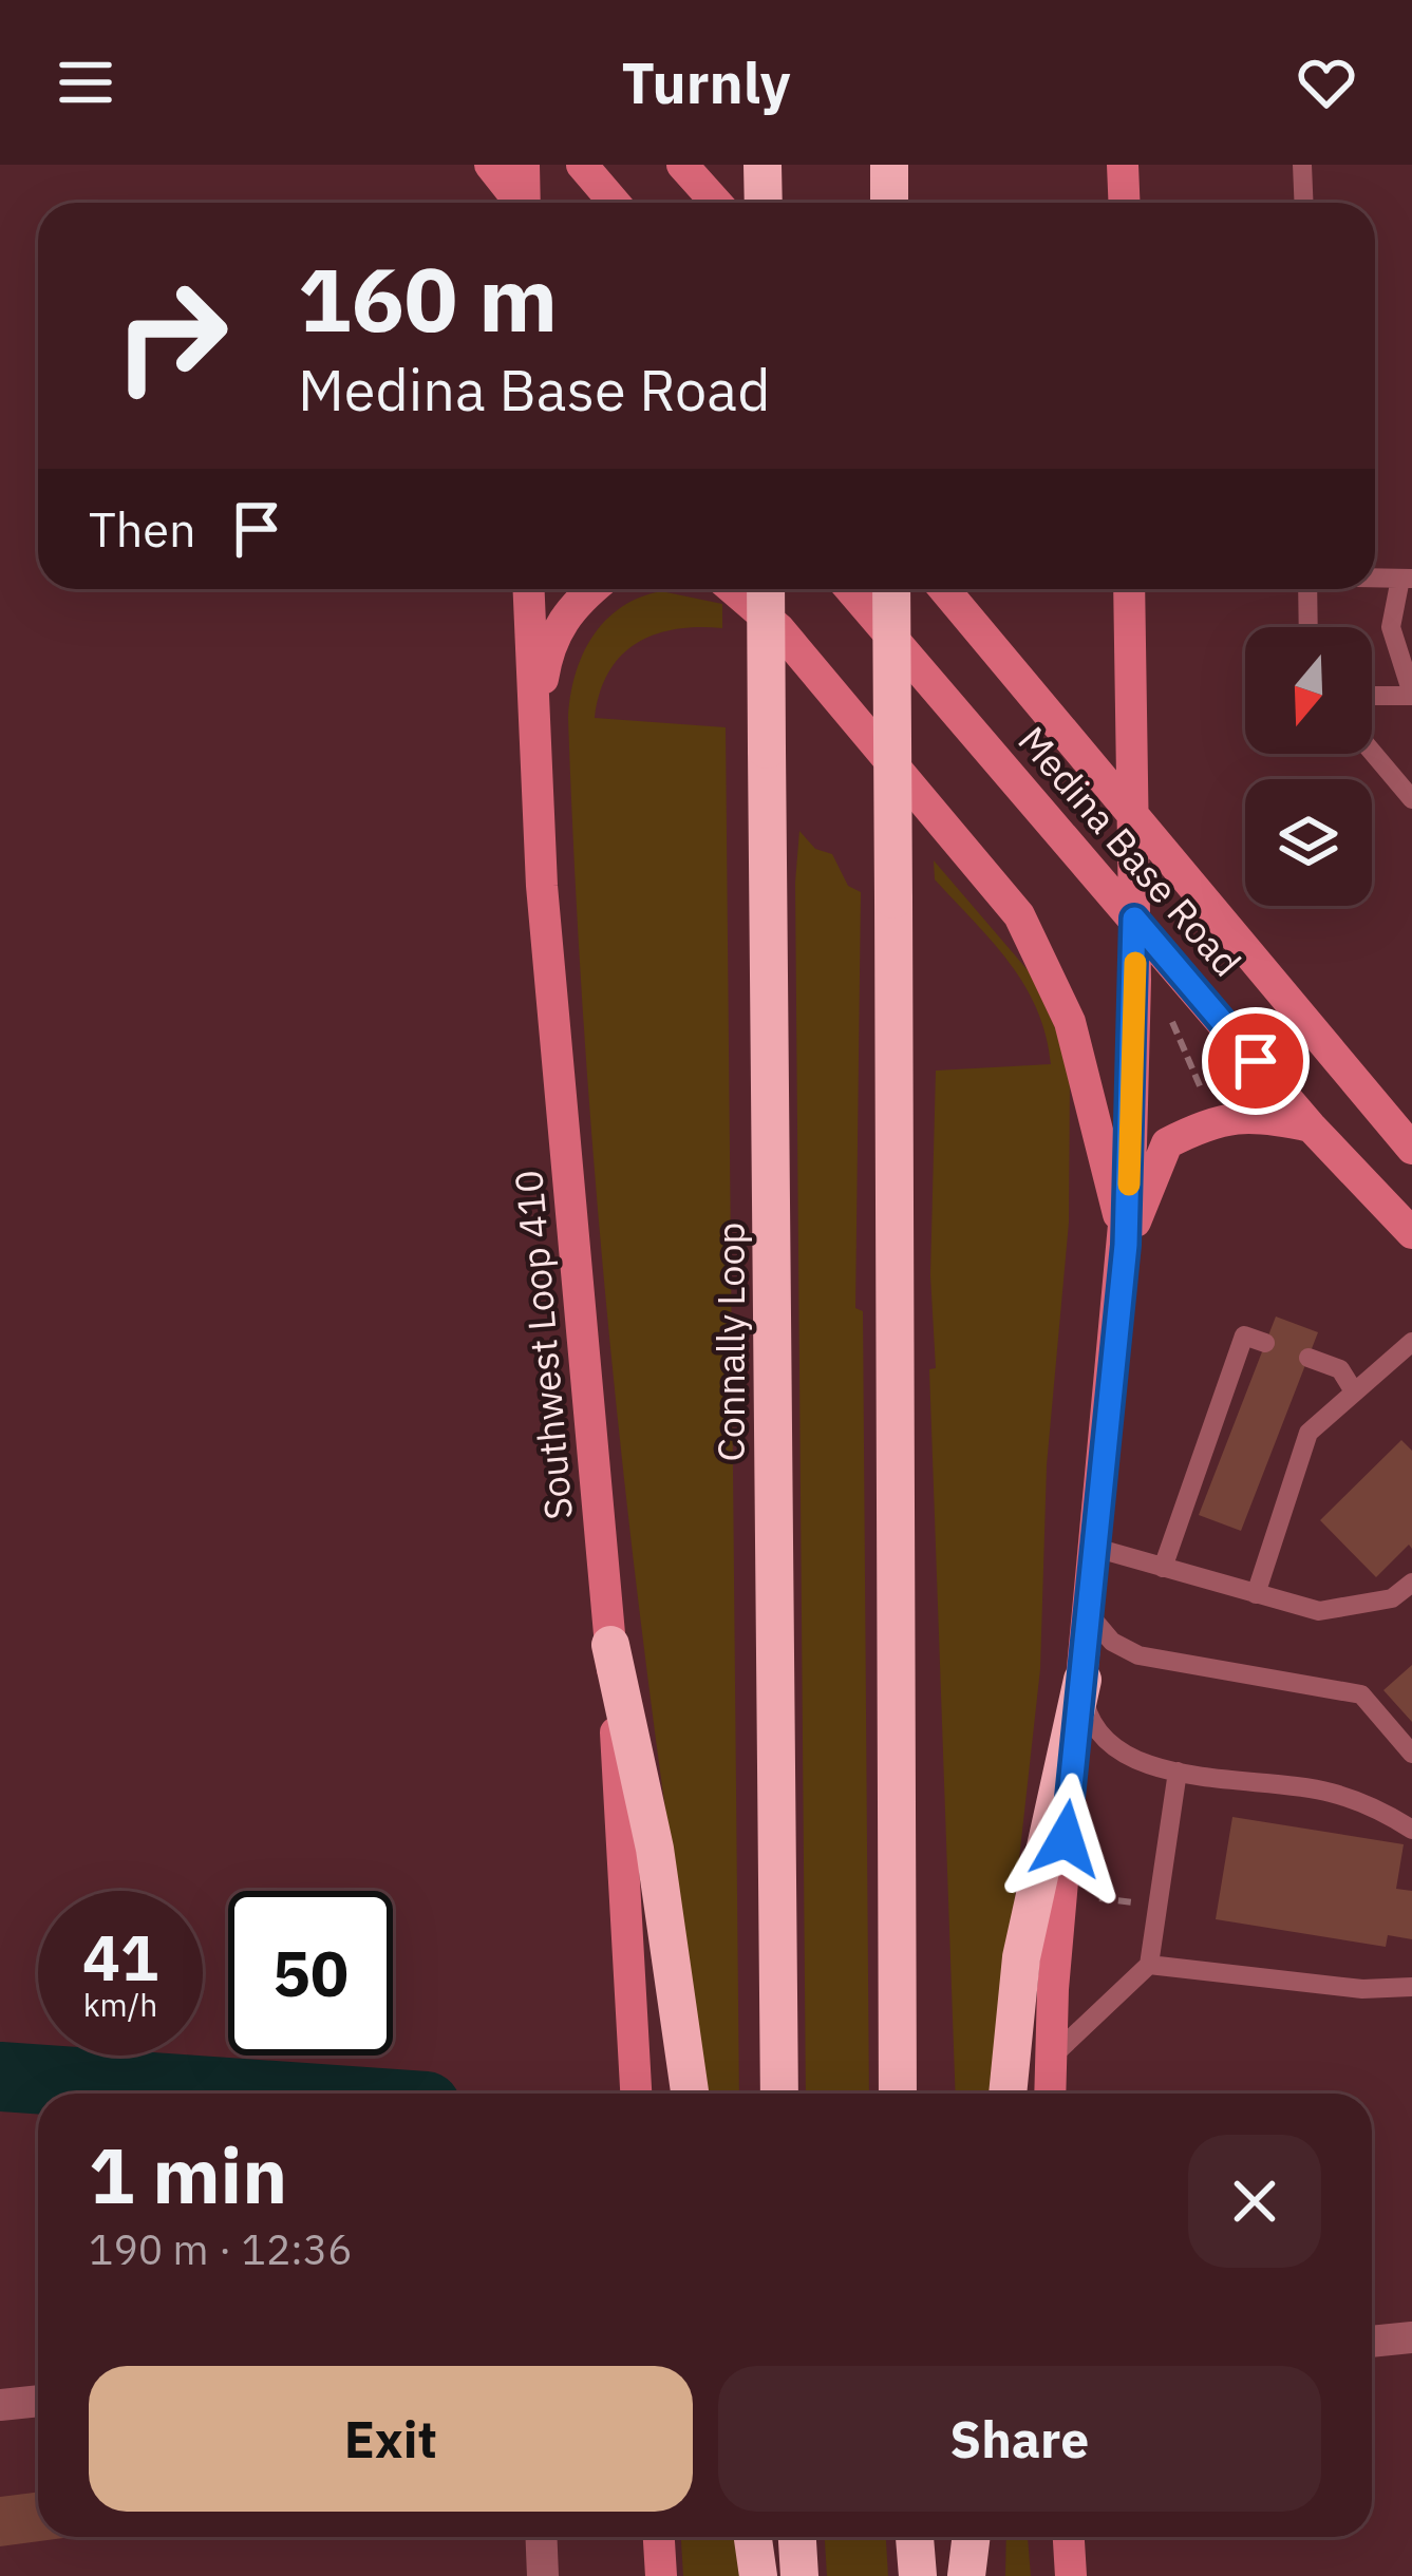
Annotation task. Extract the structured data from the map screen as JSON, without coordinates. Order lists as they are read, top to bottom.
{
  "streets": {
    "highway": ["Connally Loop"],
    "main road": ["Medina Base Road", "Southwest Loop 410"]
  },
  "north": "bottom",
  "page": {
    "header": "Turnly",
    "turn": ["160 m", "Medina Base Road"],
    "then": "Then",
    "speed": "41 km/h",
    "limit": "50",
    "heading": ["1 min", "190 m · 12:36"],
    "buttons": ["Exit", "Share"]
  }
}
